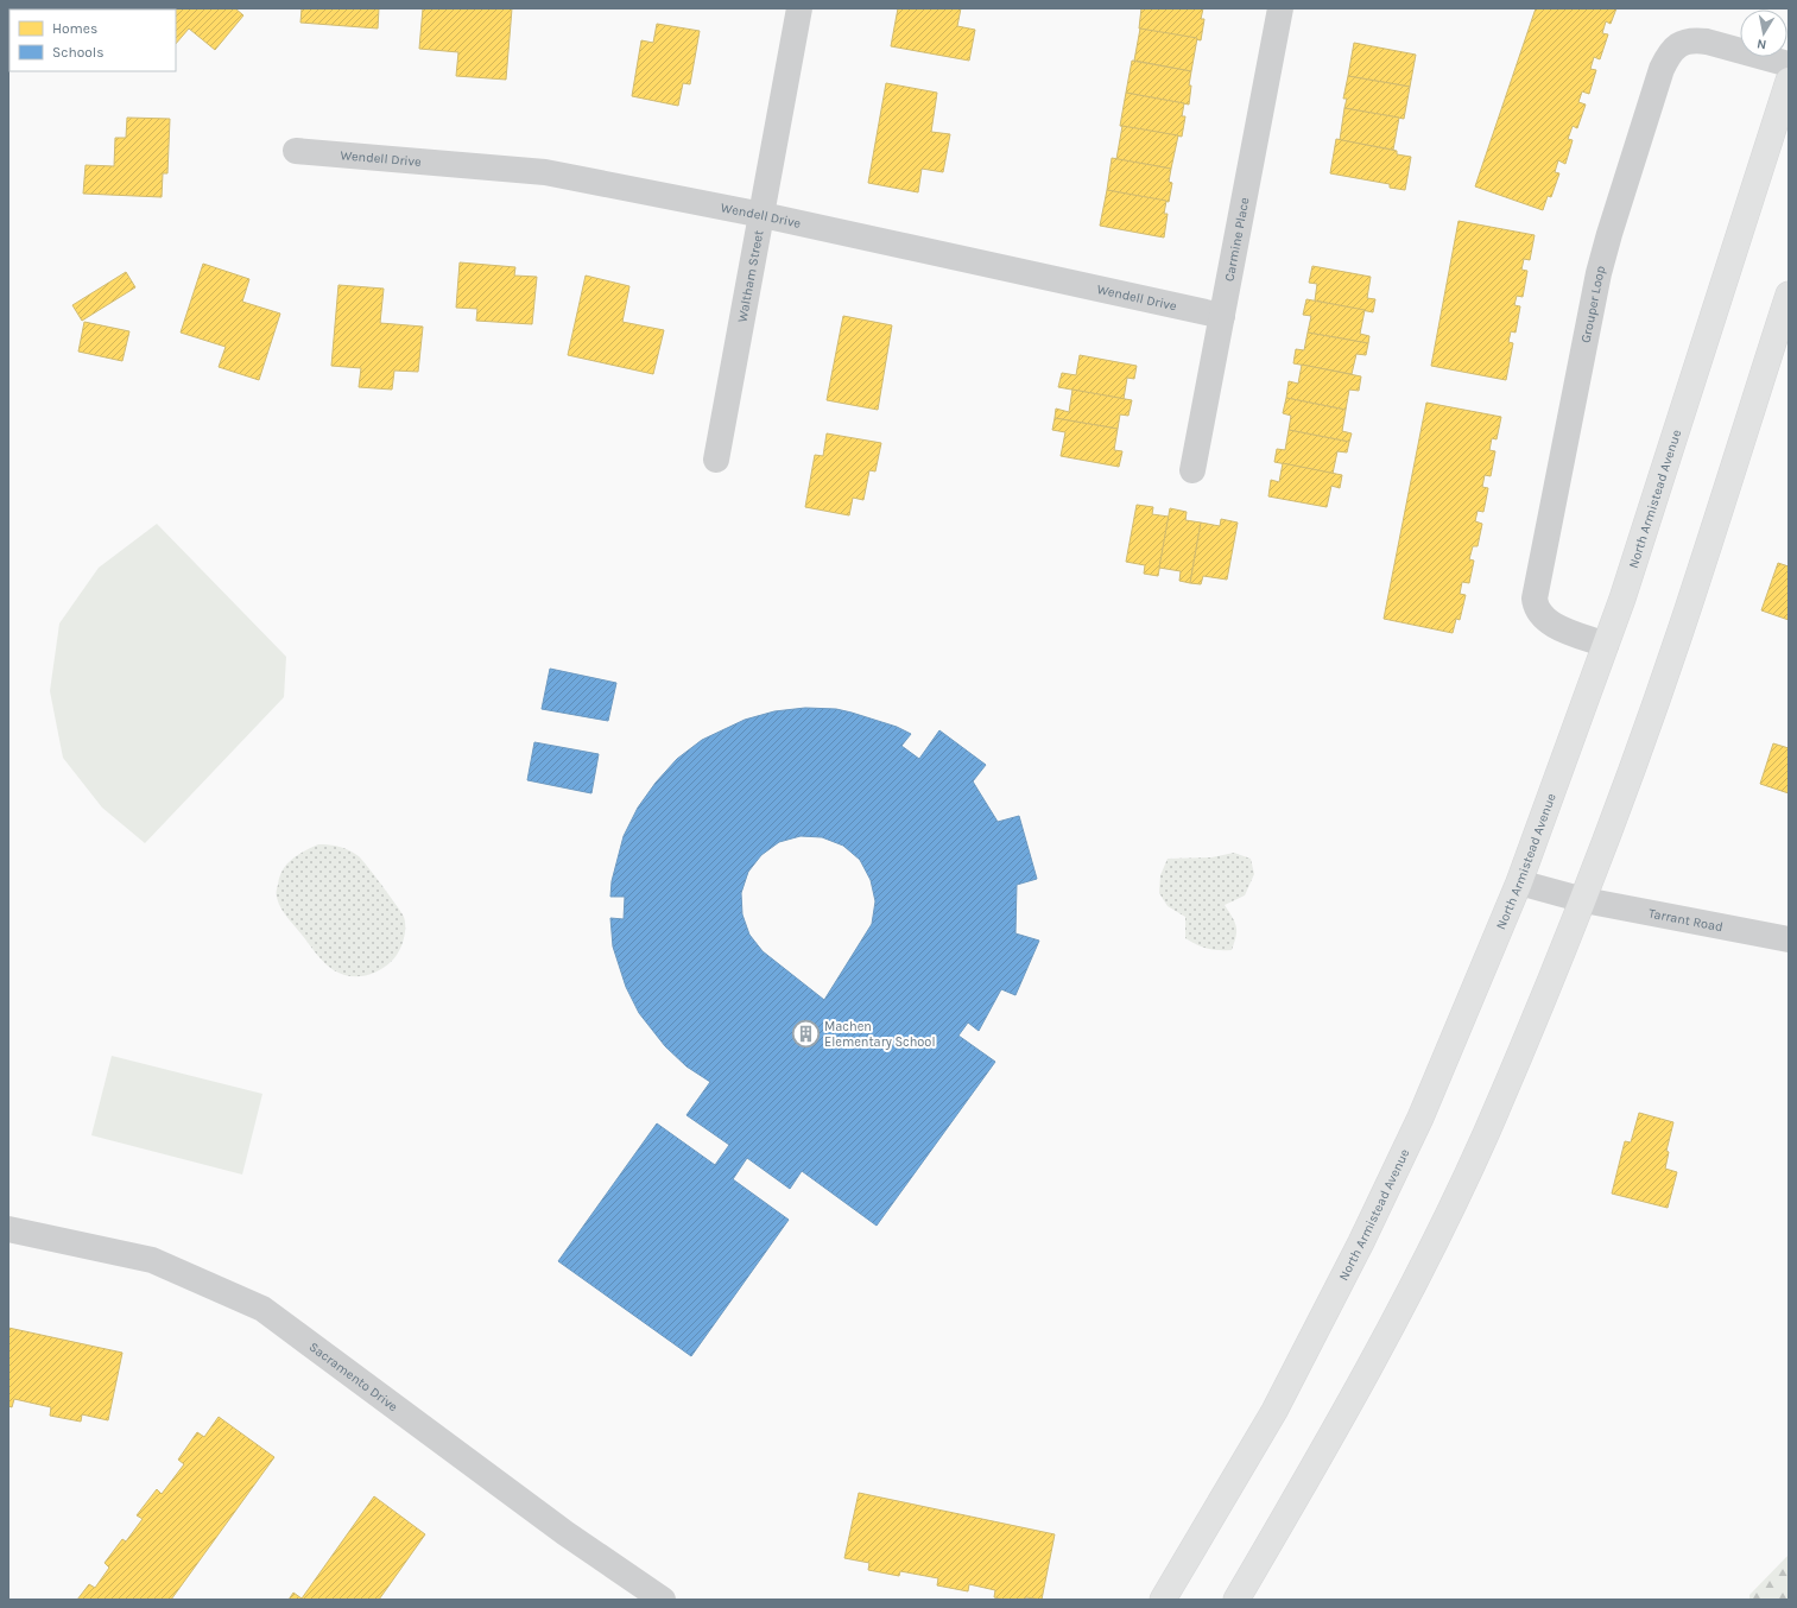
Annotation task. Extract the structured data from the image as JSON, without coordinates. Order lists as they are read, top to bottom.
{
  "streets": {
    "main road": ["North Armistead Avenue"],
    "street": [
      "Wendell Drive",
      "Carmine Place",
      "Waltham Street",
      "Grouper Loop",
      "Tarrant Road",
      "Sacramento Drive"
    ]
  },
  "crossings": [
    ["Wendell Drive", "Carmine Place"],
    ["Wendell Drive", "Waltham Street"],
    ["Grouper Loop", "North Armistead Avenue"],
    ["North Armistead Avenue", "Tarrant Road"]
  ],
  "places": {
    "building": ["Machen Elementary School"]
  },
  "legend": ["Homes", "Schools"],
  "north": "bottom"
}
